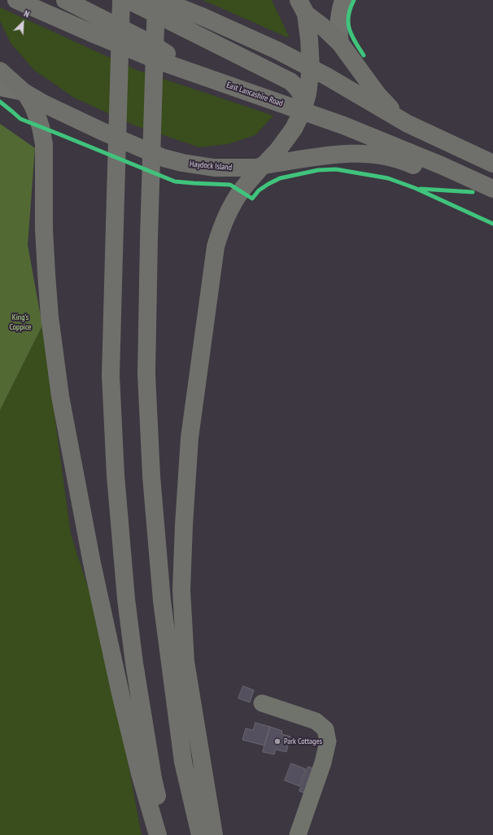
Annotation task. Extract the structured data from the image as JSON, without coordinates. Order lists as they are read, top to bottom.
{
  "streets": {
    "highway": ["East Lancashire Road", "Haydock Island"]
  },
  "parks": ["King's Coppice"],
  "places": ["Park Cottages"],
  "north": "top right"
}
